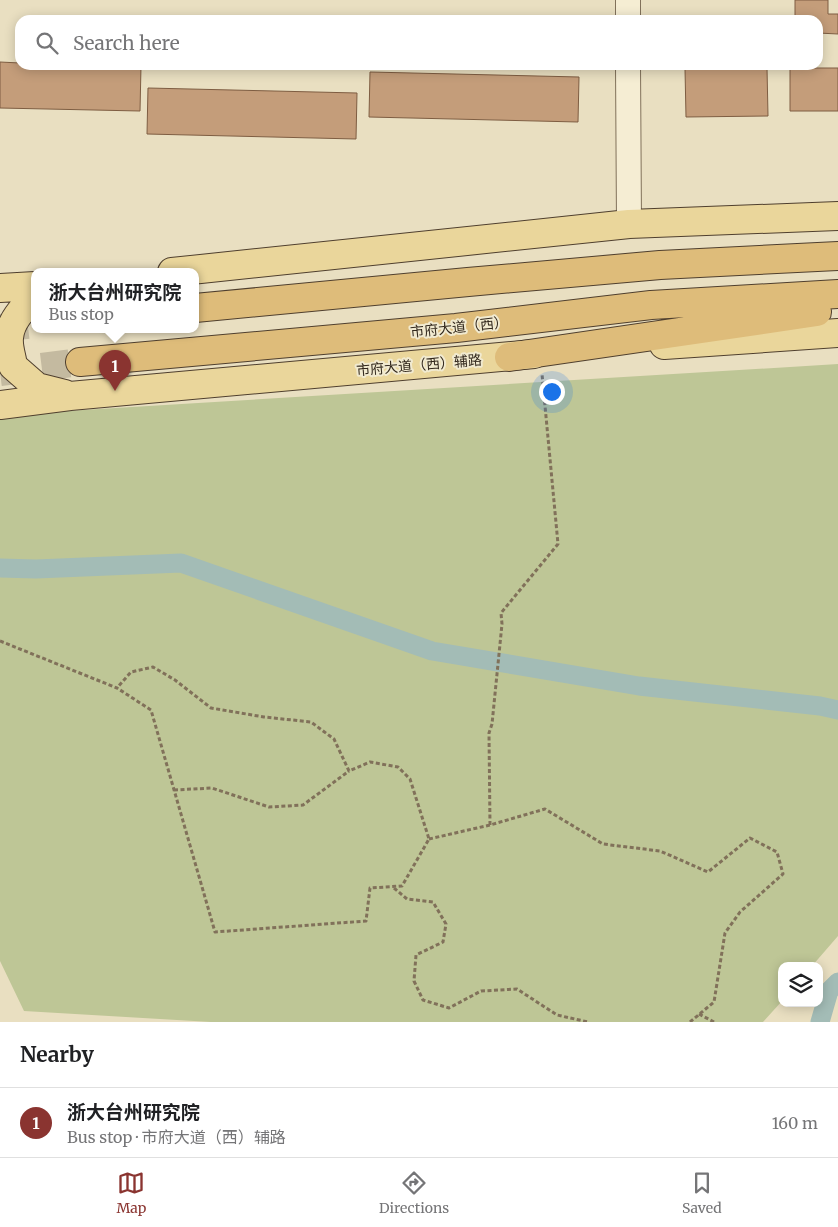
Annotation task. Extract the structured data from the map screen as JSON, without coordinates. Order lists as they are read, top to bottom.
{
  "streets": {
    "highway": ["市府大道（西）"],
    "main road": ["市府大道（西）辅路"]
  },
  "page": {
    "search": "Search here",
    "popup": ["浙大台州研究院", "Bus stop"],
    "pins": "1",
    "heading": "Nearby",
    "list": [
      {
        "mark": "1",
        "name": "浙大台州研究院",
        "note": "Bus stop · 市府大道（西）辅路",
        "value": "160 m"
      }
    ],
    "nav": ["Map", "Directions", "Saved"]
  }
}
